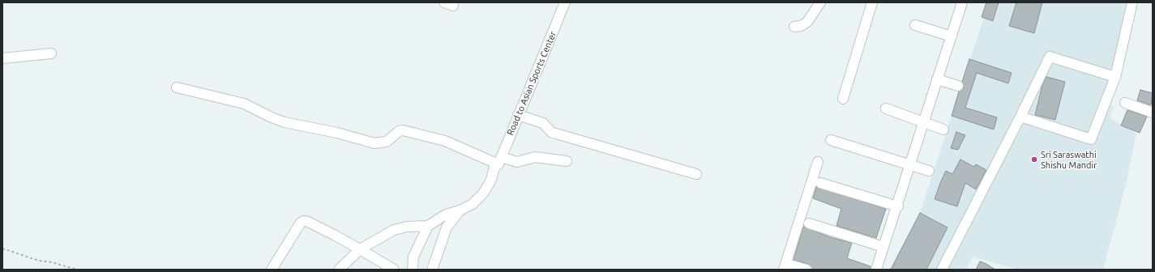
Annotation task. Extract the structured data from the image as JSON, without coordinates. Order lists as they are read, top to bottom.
{
  "streets": {
    "street": ["Road to Asian Sports Center"]
  },
  "places": ["Sri Saraswathi Shishu Mandir"]
}
